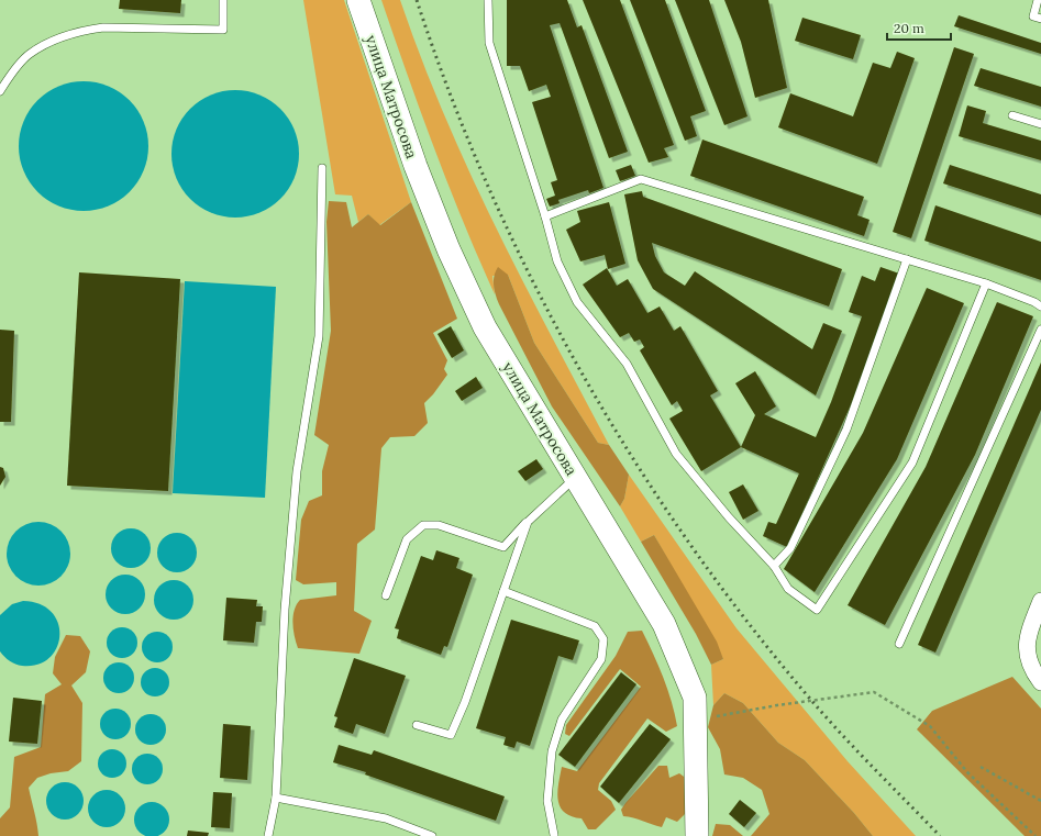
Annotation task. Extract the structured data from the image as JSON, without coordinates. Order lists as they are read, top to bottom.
{
  "streets": {
    "main road": ["улица Матросова"]
  },
  "scale_bar": "20 m"
}
